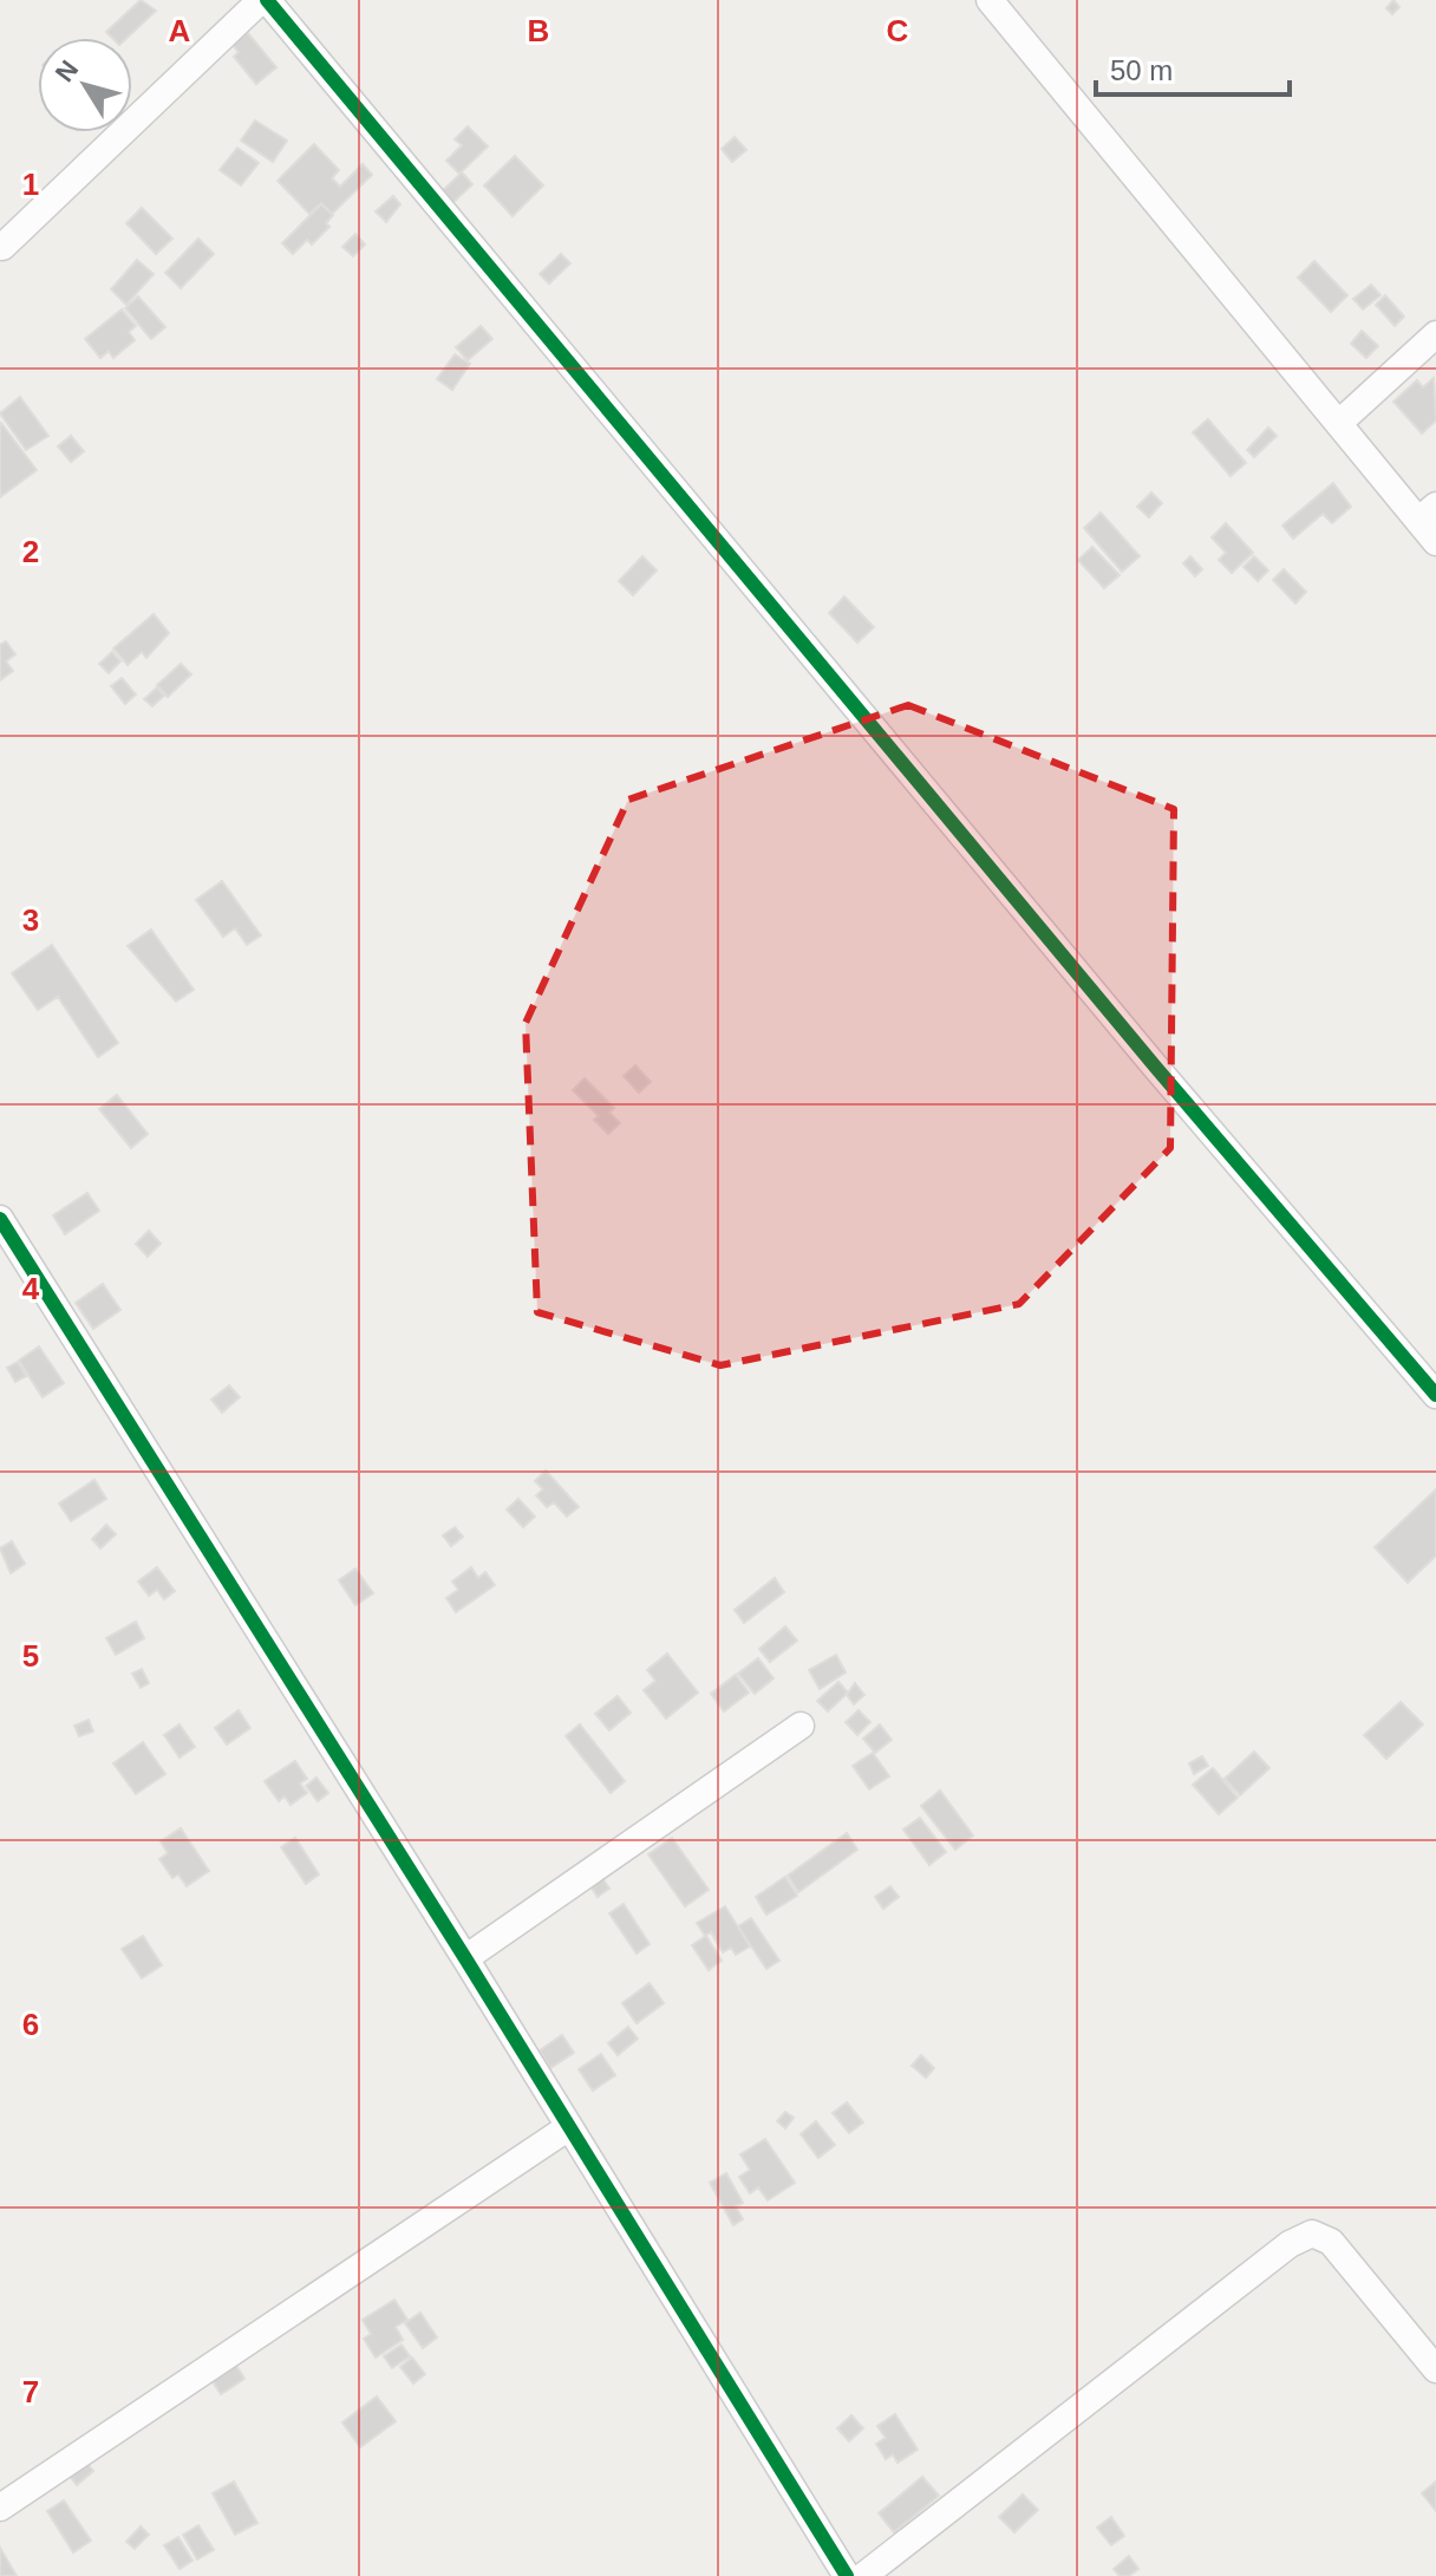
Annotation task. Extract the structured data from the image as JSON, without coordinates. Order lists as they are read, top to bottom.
{
  "scale_bar": "50 m",
  "north": "top left",
  "grid": {
    "columns": ["A", "B", "C"],
    "rows": [
      "1",
      "2",
      "3",
      "4",
      "5",
      "6",
      "7"
    ]
  }
}
